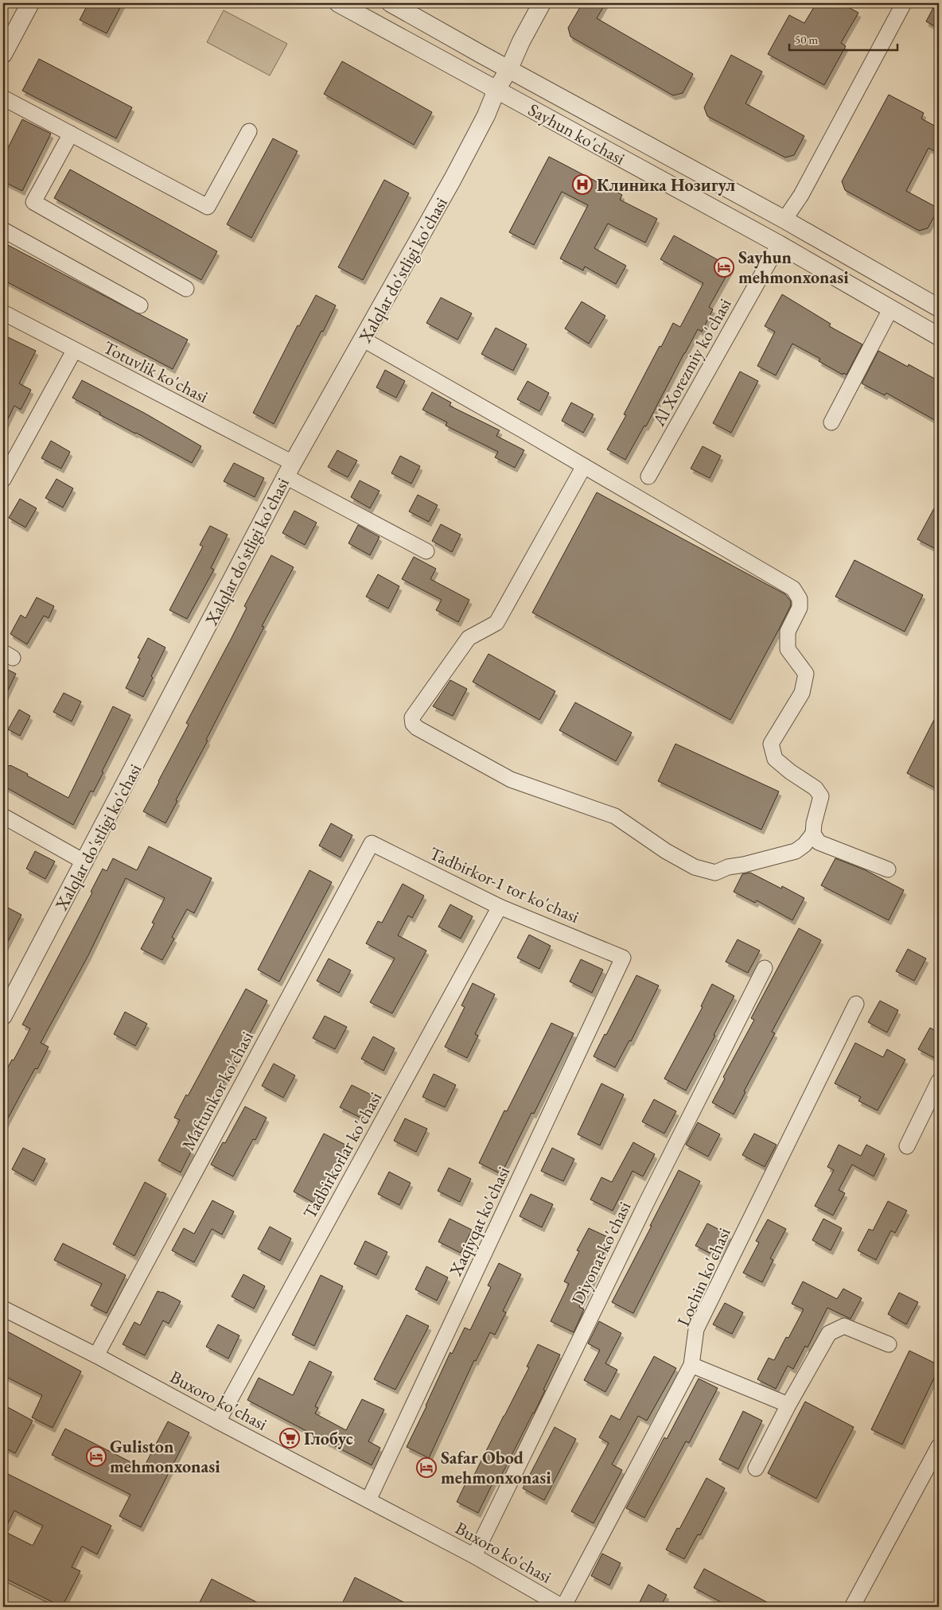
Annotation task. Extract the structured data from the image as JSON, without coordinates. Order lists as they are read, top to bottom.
{
  "streets": {
    "street": [
      "Sayhun ko'chasi",
      "Xalqlar do'stligi ko'chasi",
      "Al Xorezmiy ko'chasi",
      "Totuvlik ko'chasi",
      "Tadbirkor-1 tor ko'chasi",
      "Maftunkor ko'chasi",
      "Tadbirkorlar ko'chasi",
      "Xaqiyqat ko'chasi",
      "Diyonat ko'chasi",
      "Lochin ko'chasi",
      "Buxoro ko'chasi"
    ]
  },
  "crossings": [
    ["Sayhun ko'chasi", "Xalqlar do'stligi ko'chasi"],
    ["Sayhun ko'chasi", "Al Xorezmiy ko'chasi"],
    ["Xalqlar do'stligi ko'chasi", "Totuvlik ko'chasi"],
    ["Tadbirkor-1 tor ko'chasi", "Maftunkor ko'chasi"],
    ["Tadbirkor-1 tor ko'chasi", "Tadbirkorlar ko'chasi"],
    ["Tadbirkor-1 tor ko'chasi", "Xaqiyqat ko'chasi"],
    ["Maftunkor ko'chasi", "Buxoro ko'chasi"],
    ["Tadbirkorlar ko'chasi", "Buxoro ko'chasi"],
    ["Xaqiyqat ko'chasi", "Buxoro ko'chasi"],
    ["Diyonat ko'chasi", "Buxoro ko'chasi"],
    ["Lochin ko'chasi", "Buxoro ko'chasi"]
  ],
  "places": {
    "hospital": ["Клиника Нозигул"],
    "hotel": ["Sayhun mehmonxonasi", "Guliston mehmonxonasi", "Safar Obod mehmonxonasi"],
    "supermarket": ["Глобус"]
  },
  "scale_bar": "50 m"
}
